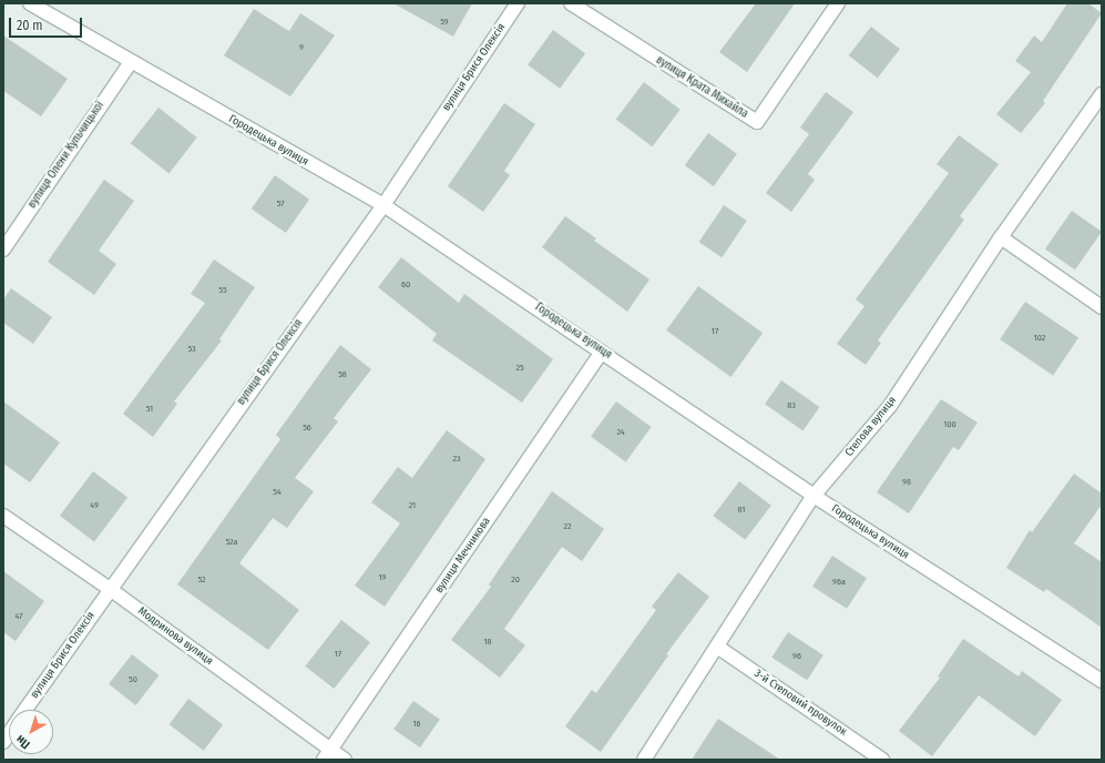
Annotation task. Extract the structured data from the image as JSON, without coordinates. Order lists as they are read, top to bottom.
{
  "streets": {
    "street": [
      "вулиця Брися Олексія",
      "вулиця Крата Михайла",
      "Городецька вулиця",
      "вулиця Олени Кульчицької",
      "Степова вулиця",
      "вулиця Мечникова",
      "Модринова вулиця",
      "3-й Степовий провулок"
    ]
  },
  "crossings": [
    ["вулиця Брися Олексія", "Городецька вулиця"],
    ["вулиця Брися Олексія", "Модринова вулиця"],
    ["Городецька вулиця", "вулиця Олени Кульчицької"],
    ["Городецька вулиця", "Степова вулиця"],
    ["Городецька вулиця", "вулиця Мечникова"],
    ["Степова вулиця", "3-й Степовий провулок"],
    ["вулиця Мечникова", "Модринова вулиця"]
  ],
  "house_numbers": [
    "59",
    "9",
    "57",
    "60",
    "55",
    "17",
    "102",
    "53",
    "25",
    "58",
    "83",
    "51",
    "100",
    "56",
    "24",
    "23",
    "98",
    "54",
    "49",
    "21",
    "81",
    "22",
    "52а",
    "19",
    "52",
    "20",
    "96а",
    "47",
    "18",
    "17",
    "96",
    "50",
    "16"
  ],
  "scale_bar": "20 m",
  "north": "bottom left"
}
